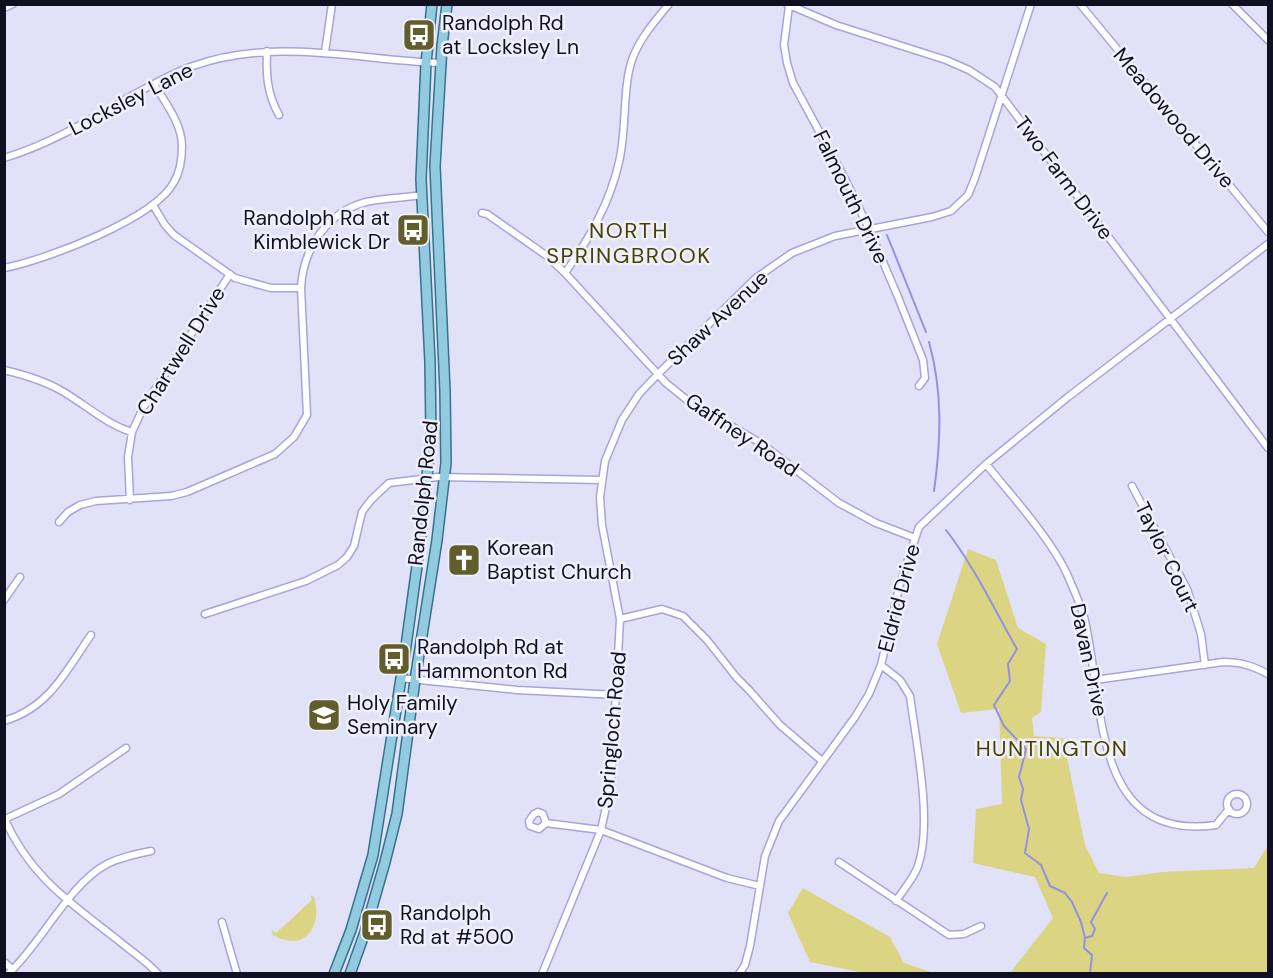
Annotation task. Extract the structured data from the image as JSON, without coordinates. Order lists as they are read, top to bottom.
{
  "streets": {
    "main road": ["Randolph Road"],
    "street": [
      "Locksley Lane",
      "Meadowood Drive",
      "Two Farm Drive",
      "Falmouth Drive",
      "Shaw Avenue",
      "Chartwell Drive",
      "Gaffney Road",
      "Taylor Court",
      "Eldrid Drive",
      "Davan Drive",
      "Springloch Road"
    ]
  },
  "crossings": [
    ["Locksley Lane", "Randolph Road"],
    ["Two Farm Drive", "Falmouth Drive"],
    ["Two Farm Drive", "Shaw Avenue"],
    ["Two Farm Drive", "Eldrid Drive"],
    ["Falmouth Drive", "Shaw Avenue"],
    ["Shaw Avenue", "Gaffney Road"],
    ["Shaw Avenue", "Springloch Road"],
    ["Gaffney Road", "Eldrid Drive"],
    ["Eldrid Drive", "Davan Drive"]
  ],
  "districts": ["NORTH SPRINGBROOK", "HUNTINGTON"],
  "places": {
    "bus stop": [
      "Randolph Rd at Locksley Ln",
      "Randolph Rd at Kimblewick Dr",
      "Randolph Rd at Hammonton Rd",
      "Randolph Rd at #500"
    ],
    "church": ["Korean Baptist Church"],
    "school or university": ["Holy Family Seminary"]
  }
}
